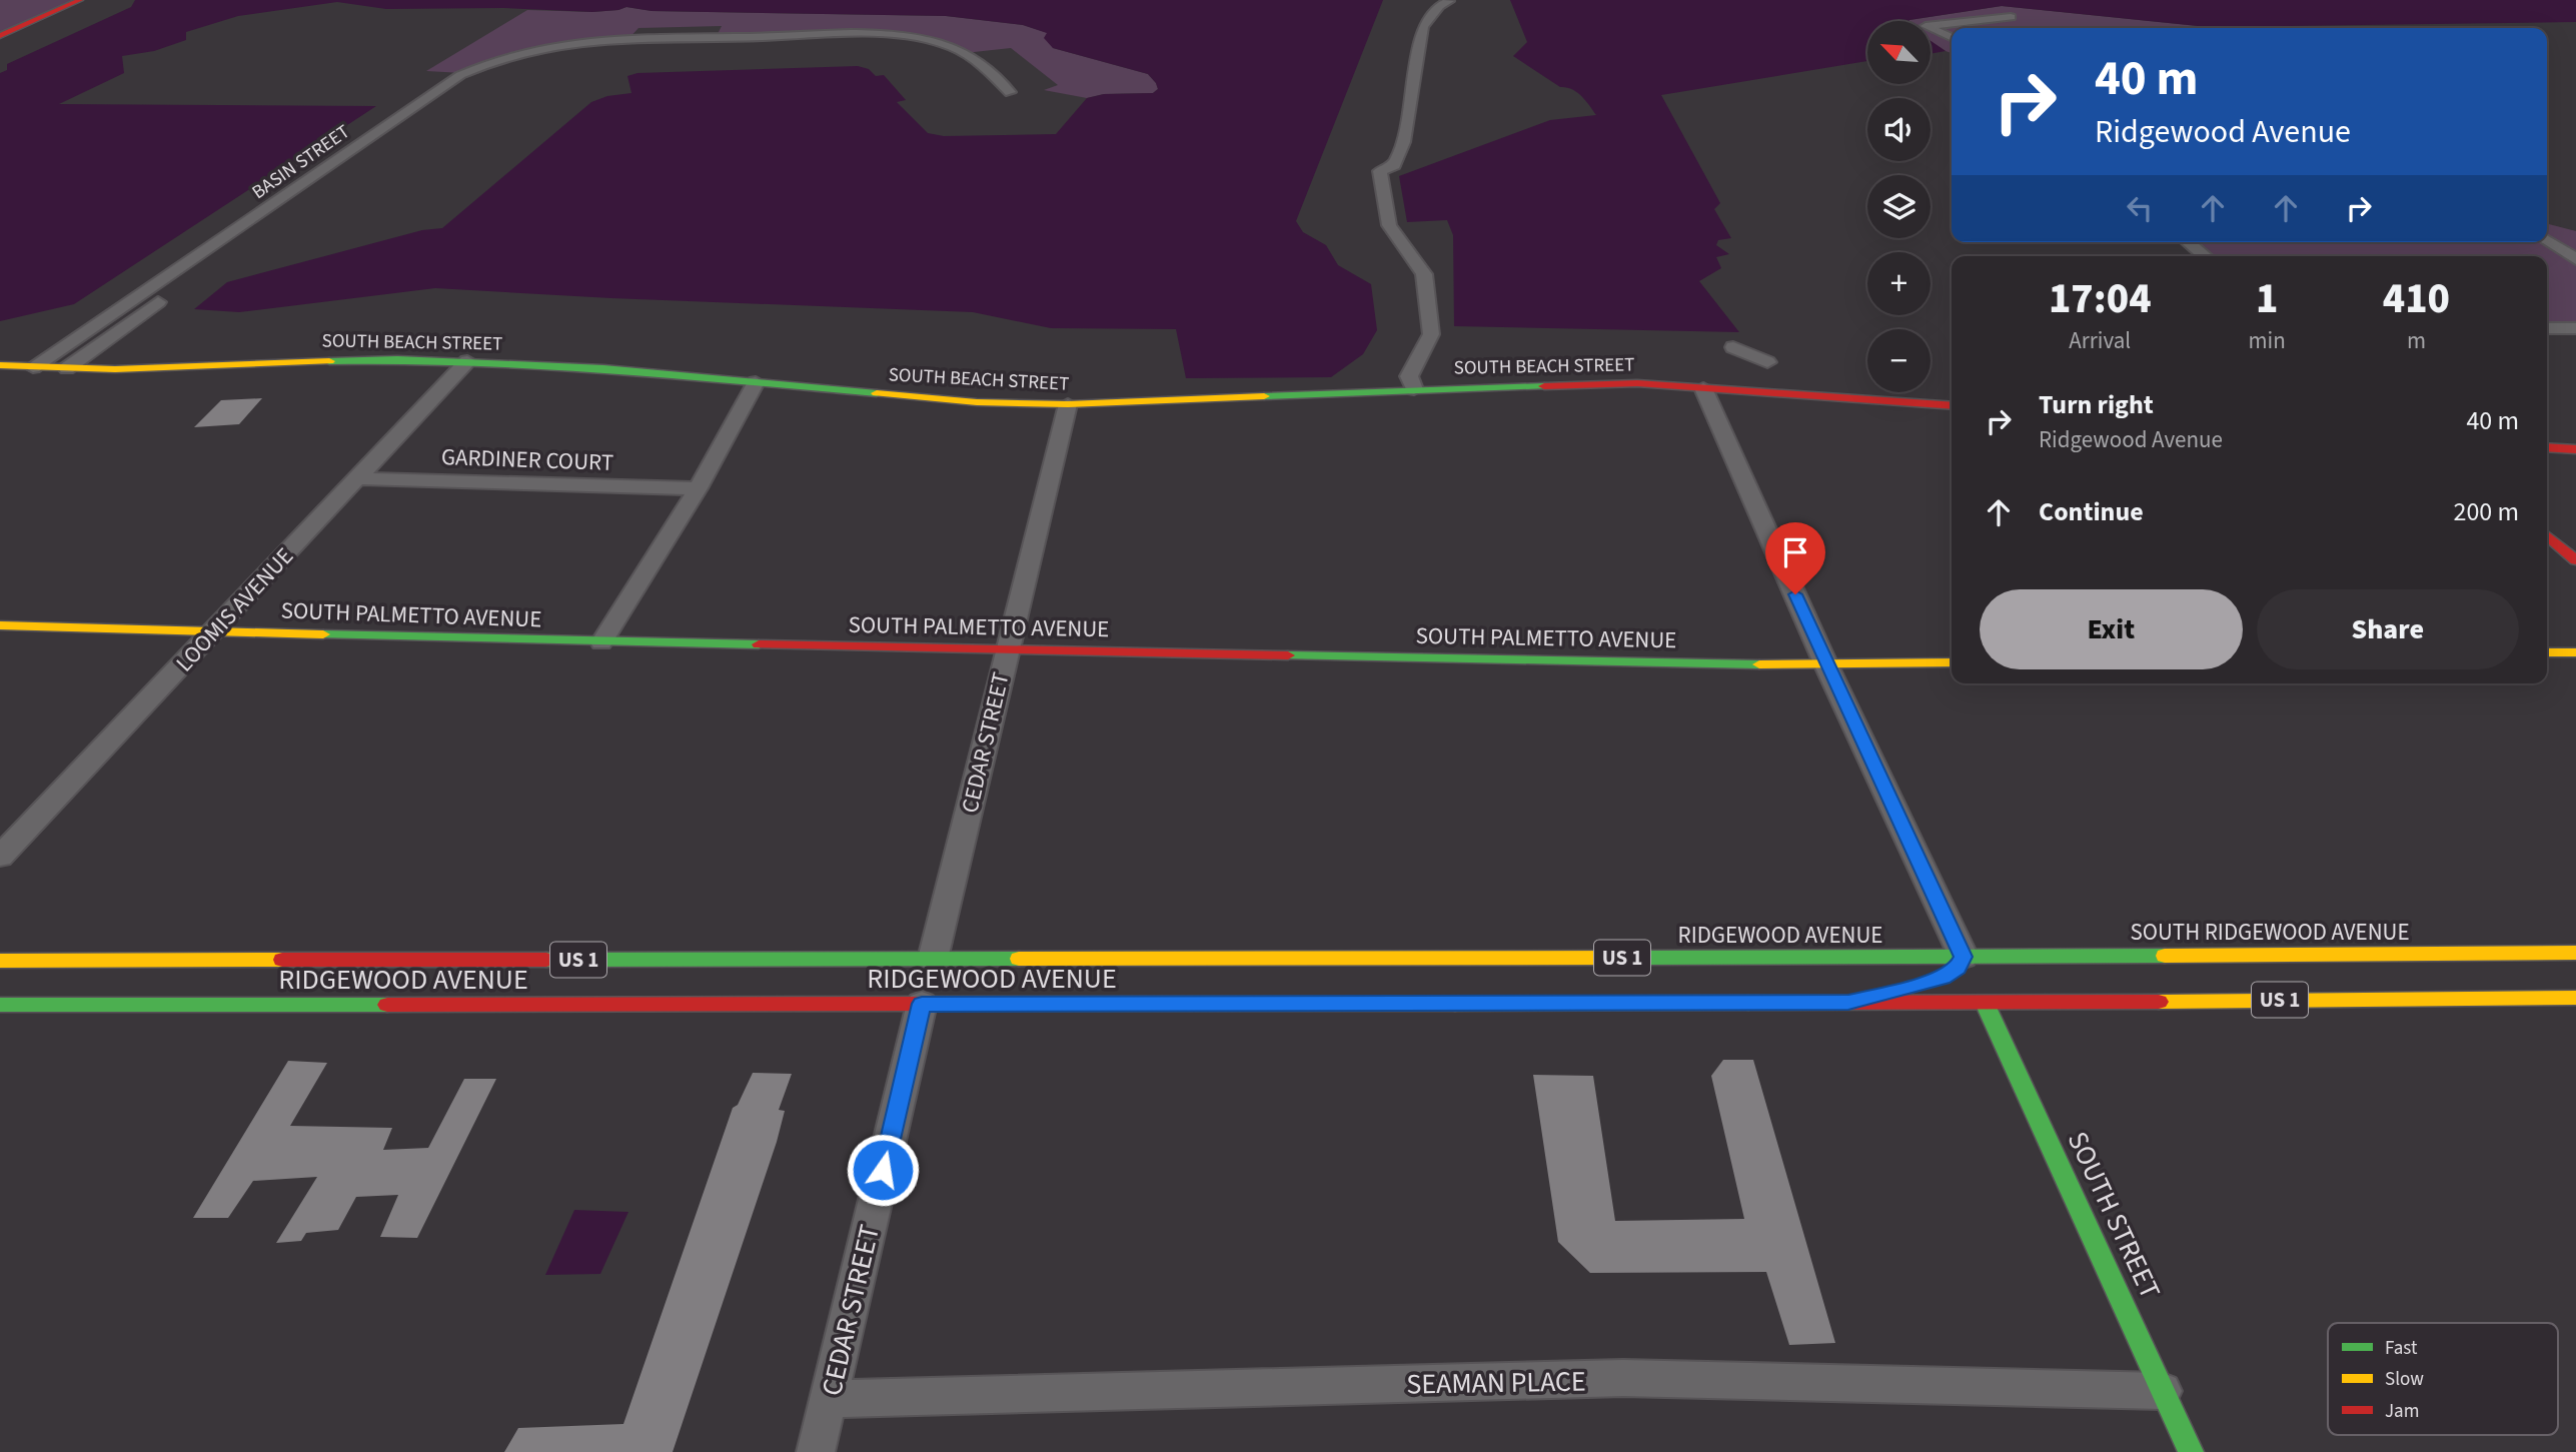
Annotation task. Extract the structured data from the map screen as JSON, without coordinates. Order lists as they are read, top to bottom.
{
  "streets": {
    "street": [
      "BASIN STREET",
      "SOUTH BEACH STREET",
      "GARDINER COURT",
      "LOOMIS AVENUE",
      "SOUTH PALMETTO AVENUE",
      "CEDAR STREET",
      "SOUTH RIDGEWOOD AVENUE",
      "RIDGEWOOD AVENUE",
      "US 1",
      "SOUTH STREET",
      "SEAMAN PLACE"
    ]
  },
  "crossings": [
    ["BASIN STREET", "SOUTH BEACH STREET"],
    ["SOUTH BEACH STREET", "LOOMIS AVENUE"],
    ["SOUTH BEACH STREET", "CEDAR STREET"],
    ["GARDINER COURT", "LOOMIS AVENUE"],
    ["LOOMIS AVENUE", "SOUTH PALMETTO AVENUE"],
    ["SOUTH PALMETTO AVENUE", "CEDAR STREET"],
    ["CEDAR STREET", "RIDGEWOOD AVENUE"],
    ["CEDAR STREET", "SEAMAN PLACE"],
    ["SOUTH RIDGEWOOD AVENUE", "RIDGEWOOD AVENUE"],
    ["RIDGEWOOD AVENUE", "US 1"],
    ["RIDGEWOOD AVENUE", "SOUTH STREET"],
    ["US 1", "SOUTH STREET"],
    ["SOUTH STREET", "SEAMAN PLACE"]
  ],
  "legend": ["Fast", "Slow", "Jam"],
  "north": "top left",
  "page": {
    "map_buttons": ["+", "−"],
    "turn": ["40 m", "Ridgewood Avenue"],
    "eta": [
      "17:04",
      "Arrival",
      "1",
      "min",
      "410",
      "m"
    ],
    "list": [
      {
        "name": "Turn right",
        "note": "Ridgewood Avenue",
        "value": "40 m"
      },
      {
        "name": "Continue",
        "value": "200 m"
      }
    ],
    "buttons": ["Exit", "Share"]
  }
}
